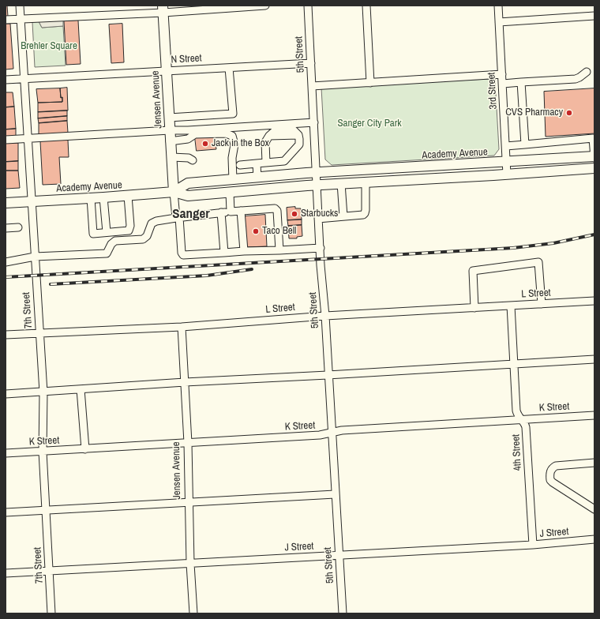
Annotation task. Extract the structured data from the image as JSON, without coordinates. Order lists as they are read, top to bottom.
{
  "streets": {
    "main road": ["Jensen Avenue", "Academy Avenue"],
    "street": [
      "5th Street",
      "N Street",
      "3rd Street",
      "L Street",
      "7th Street",
      "K Street",
      "4th Street",
      "J Street"
    ]
  },
  "crossings": [
    ["5th Street", "N Street"],
    ["5th Street", "Academy Avenue"],
    ["5th Street", "L Street"],
    ["5th Street", "K Street"],
    ["5th Street", "J Street"],
    ["N Street", "Jensen Avenue"],
    ["N Street", "7th Street"],
    ["3rd Street", "Academy Avenue"],
    ["Jensen Avenue", "Academy Avenue"],
    ["Jensen Avenue", "L Street"],
    ["Jensen Avenue", "K Street"],
    ["Jensen Avenue", "J Street"],
    ["Academy Avenue", "7th Street"],
    ["L Street", "7th Street"],
    ["L Street", "4th Street"],
    ["7th Street", "K Street"],
    ["7th Street", "J Street"],
    ["K Street", "4th Street"],
    ["4th Street", "J Street"]
  ],
  "districts": ["Sanger"],
  "parks": ["Brehler Square", "Sanger City Park"],
  "places": [
    "CVS Pharmacy",
    "Jack in the Box",
    "Starbucks",
    "Taco Bell"
  ]
}
